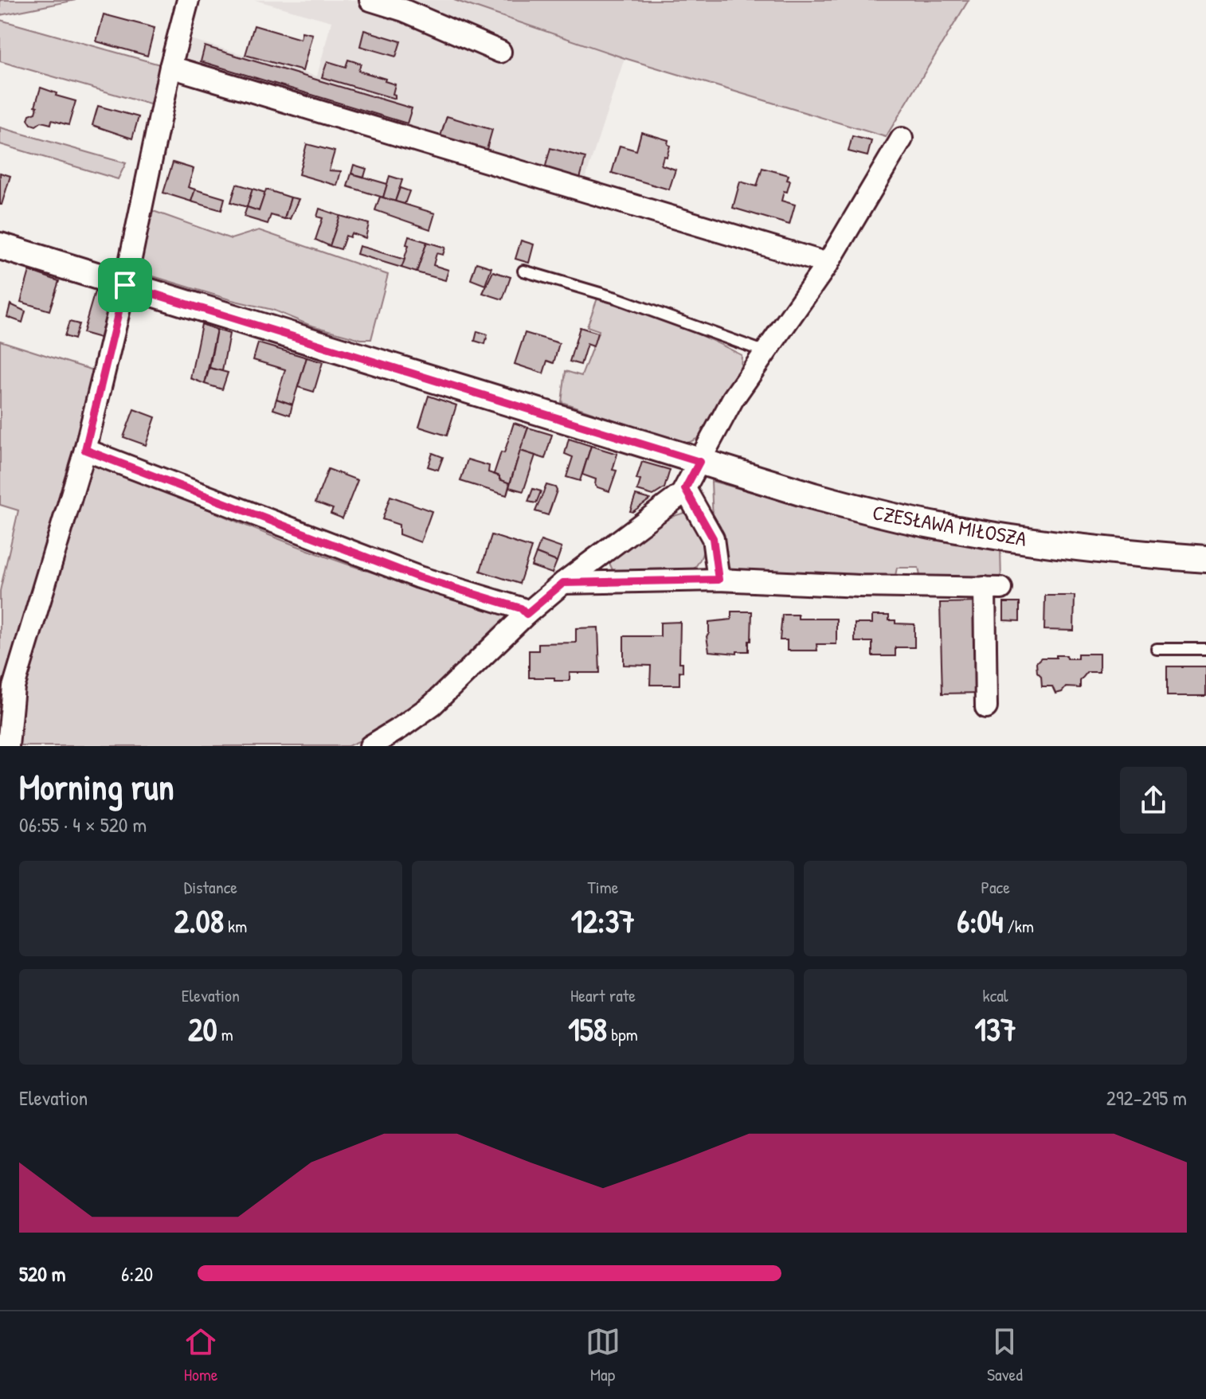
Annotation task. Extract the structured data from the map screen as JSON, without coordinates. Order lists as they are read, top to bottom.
{
  "streets": {
    "street": ["CZESŁAWA MIŁOSZA"]
  },
  "page": {
    "heading": ["Morning run", "06:55 · 4 × 520 m"],
    "stats": [
      ["Distance", "2.08 km"],
      ["Time", "12:37"],
      ["Pace", "6:04 /km"],
      ["Elevation", "20 m"],
      ["Heart rate", "158 bpm"],
      ["kcal", "137"]
    ],
    "chart": ["Elevation", "292–295 m"],
    "list": [
      {
        "name": "520 m",
        "note": "6:20"
      }
    ],
    "tabs": ["Home", "Map", "Saved"]
  }
}
